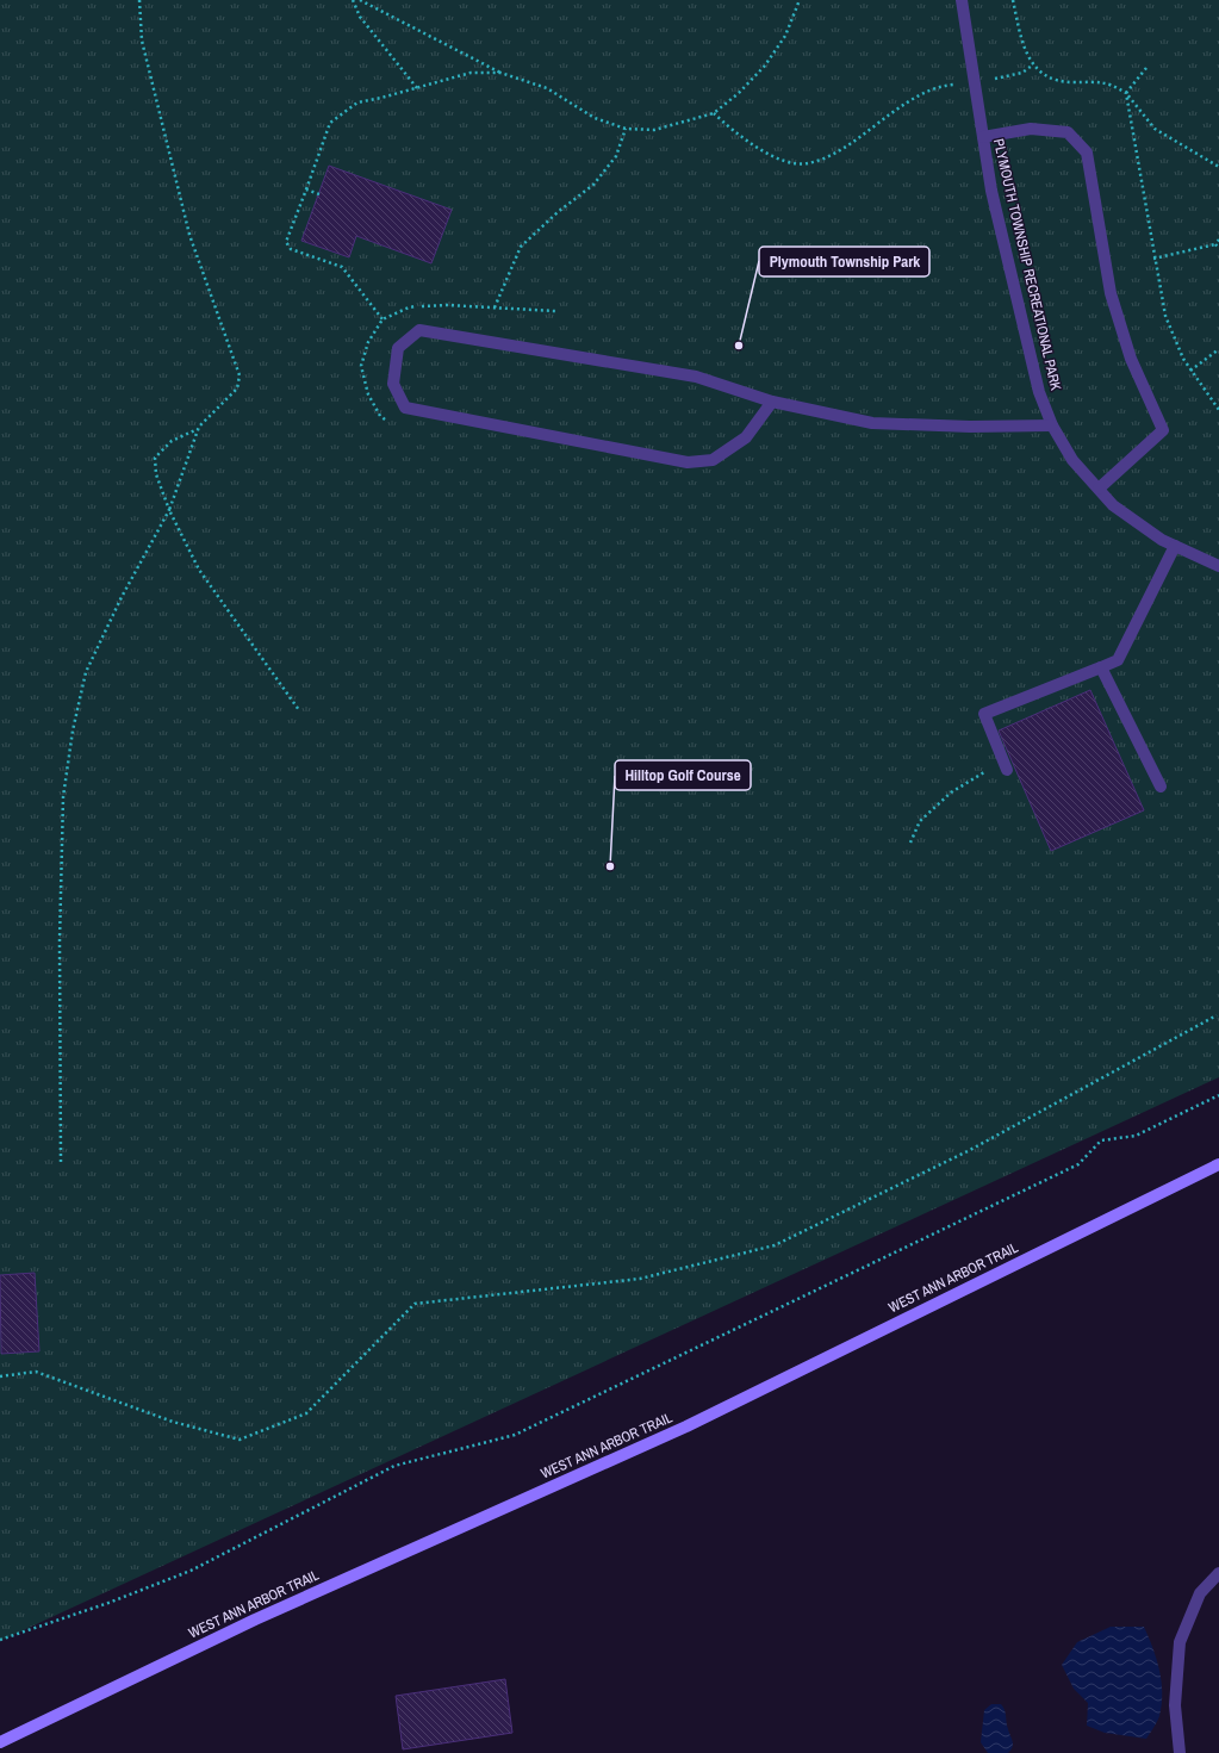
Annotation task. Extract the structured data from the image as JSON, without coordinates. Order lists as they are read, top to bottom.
{
  "streets": {
    "street": ["WEST ANN ARBOR TRAIL"],
    "lane": ["PLYMOUTH TOWNSHIP RECREATIONAL PARK"]
  },
  "places": ["Plymouth Township Park", "Hilltop Golf Course"]
}
